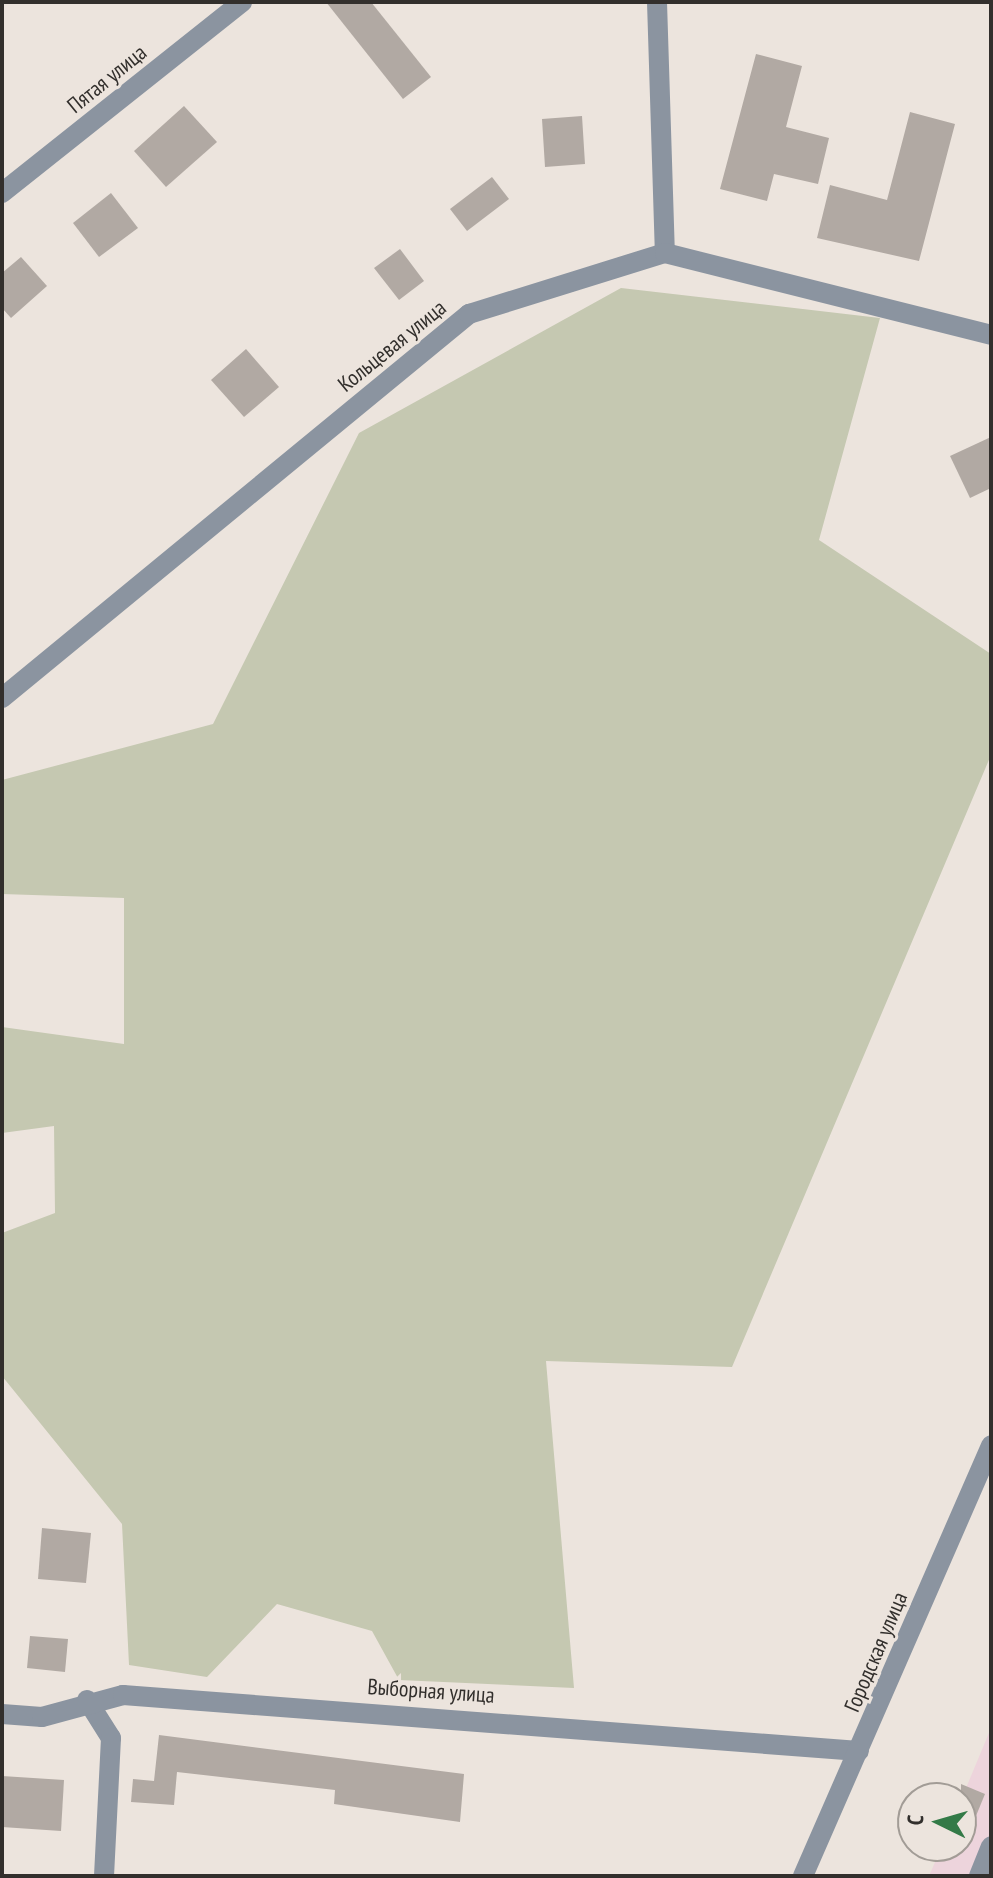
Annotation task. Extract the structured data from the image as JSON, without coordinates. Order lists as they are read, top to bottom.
{
  "streets": {
    "street": [
      "Пятая улица",
      "Кольцевая улица",
      "Городская улица",
      "Выборная улица"
    ]
  },
  "crossings": [
    ["Городская улица", "Выборная улица"]
  ],
  "north": "left"
}
